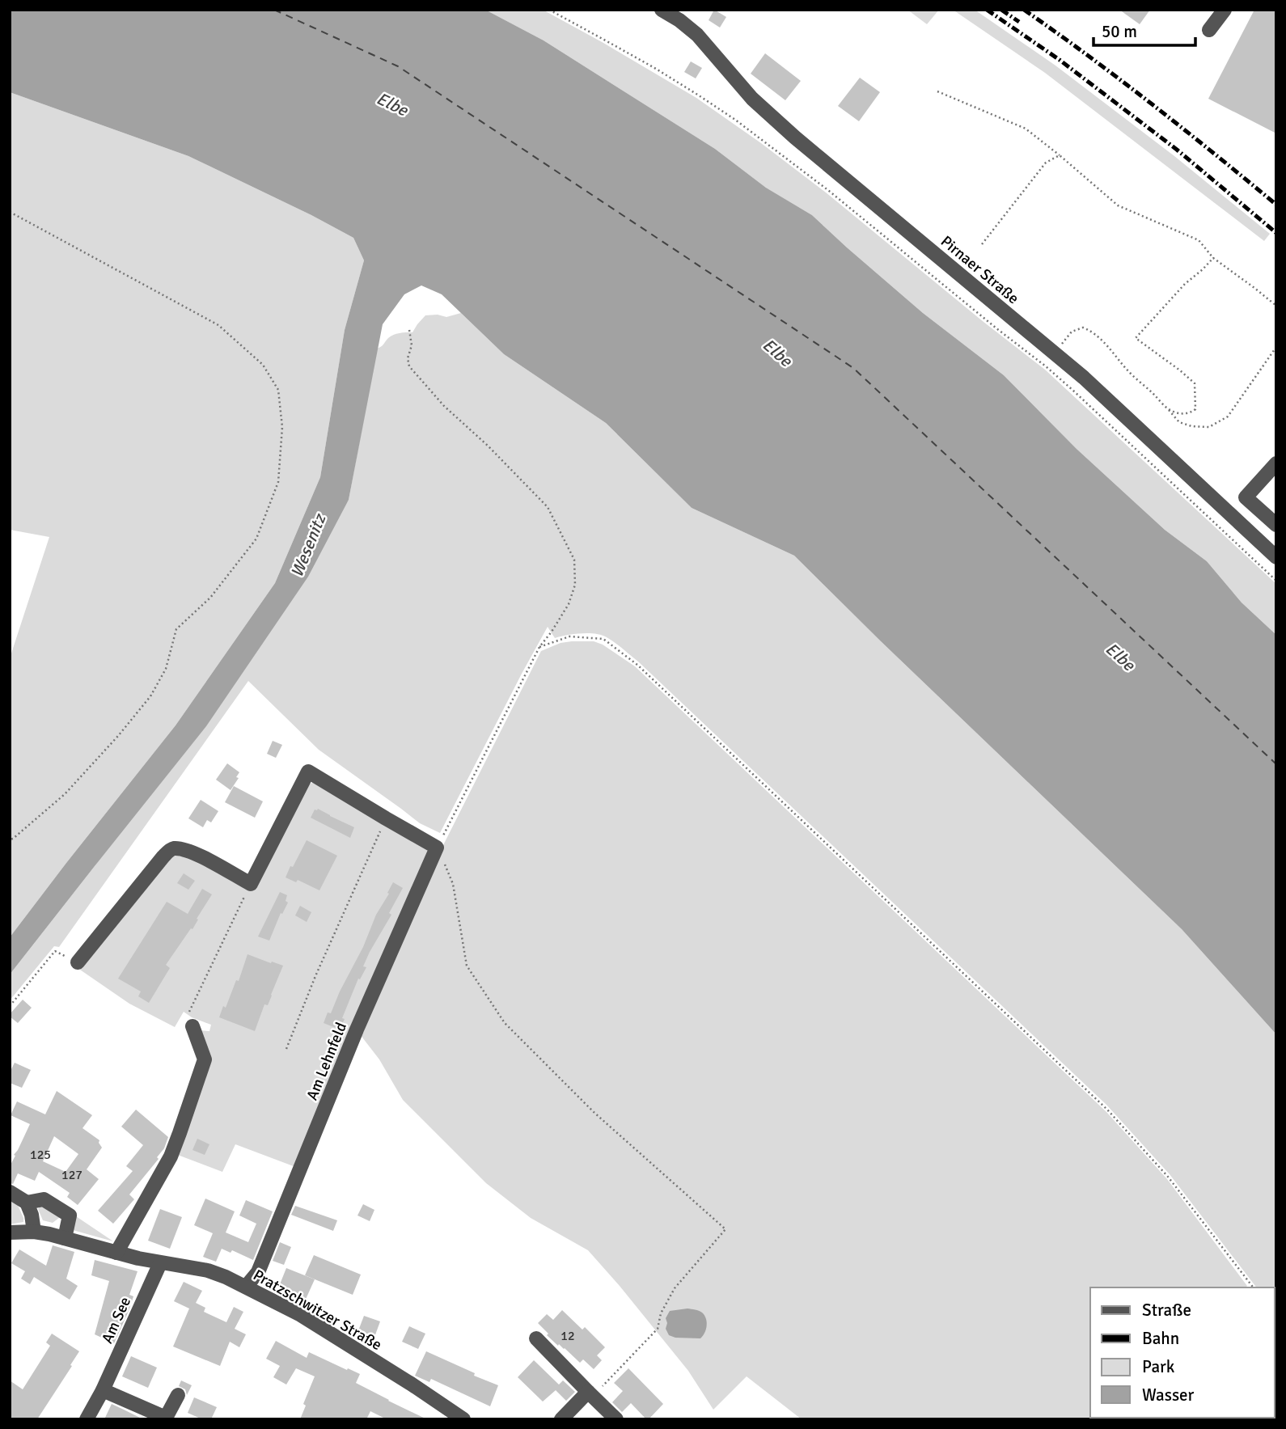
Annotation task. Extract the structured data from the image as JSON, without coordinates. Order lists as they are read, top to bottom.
{
  "streets": {
    "street": [
      "Pirnaer Straße",
      "Am Lehnfeld",
      "Pratzschwitzer Straße",
      "Am See"
    ]
  },
  "crossings": [
    ["Am Lehnfeld", "Pratzschwitzer Straße"],
    ["Pratzschwitzer Straße", "Am See"]
  ],
  "water": ["Elbe", "Wesenitz"],
  "house_numbers": ["125", "127", "12"],
  "legend": [
    "Straße",
    "Bahn",
    "Park",
    "Wasser"
  ],
  "scale_bar": "50 m"
}
